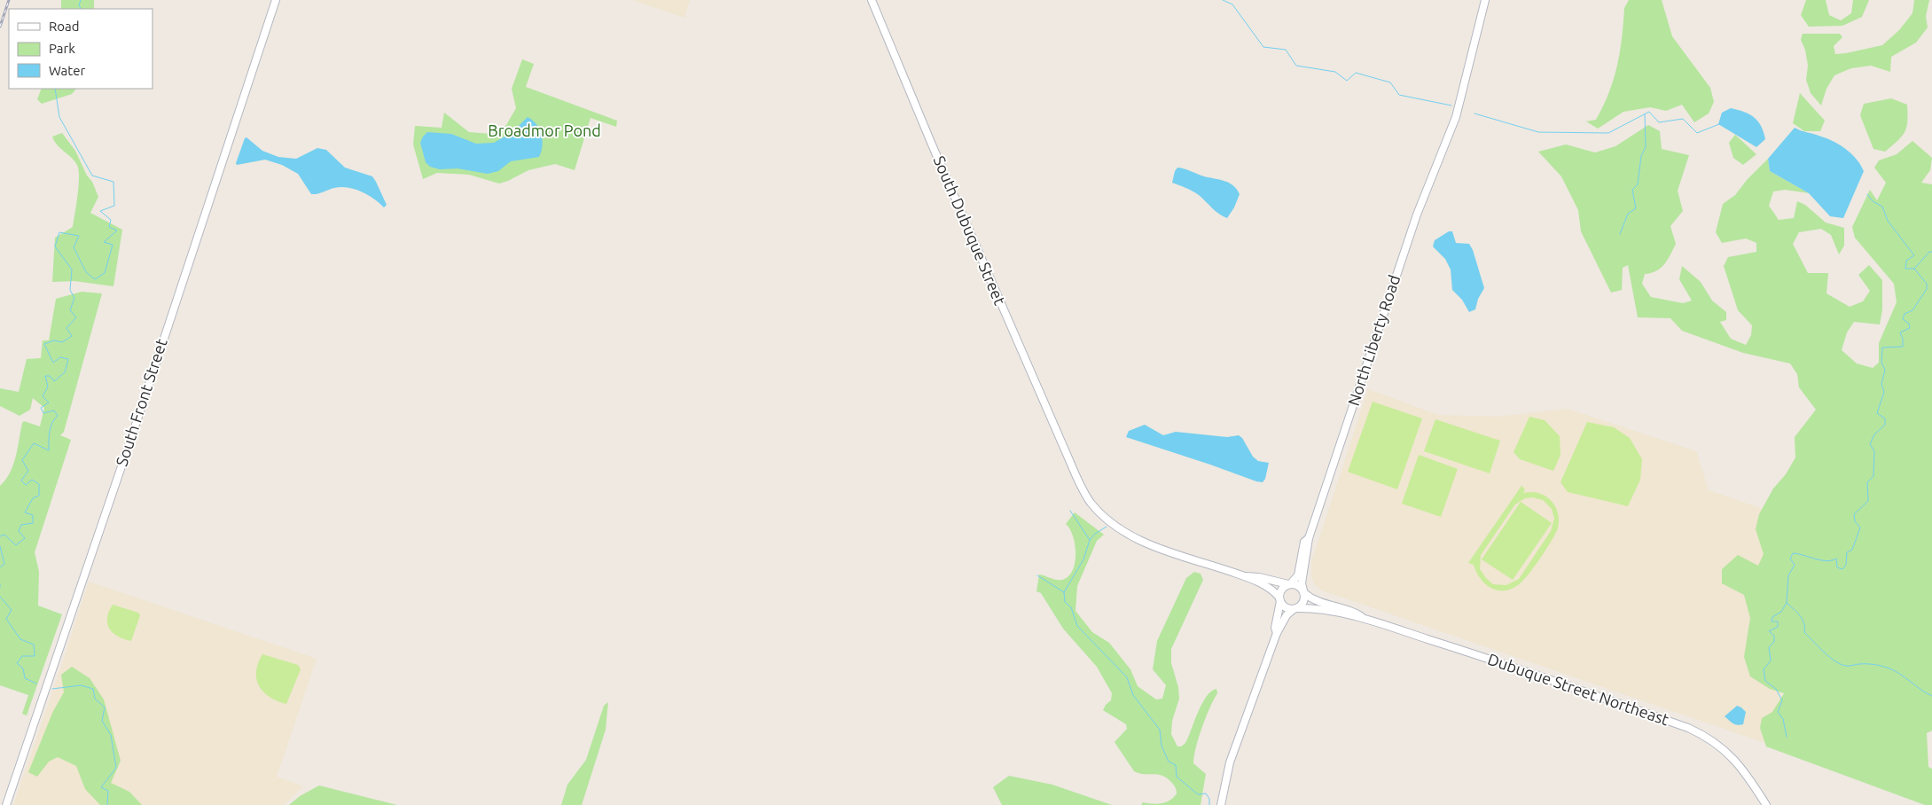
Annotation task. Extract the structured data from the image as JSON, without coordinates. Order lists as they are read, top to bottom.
{
  "streets": {
    "main road": [
      "South Dubuque Street",
      "North Liberty Road",
      "South Front Street",
      "Dubuque Street Northeast"
    ]
  },
  "crossings": [
    ["North Liberty Road", "Dubuque Street Northeast"]
  ],
  "parks": ["Broadmor Pond"],
  "legend": ["Road", "Park", "Water"]
}
